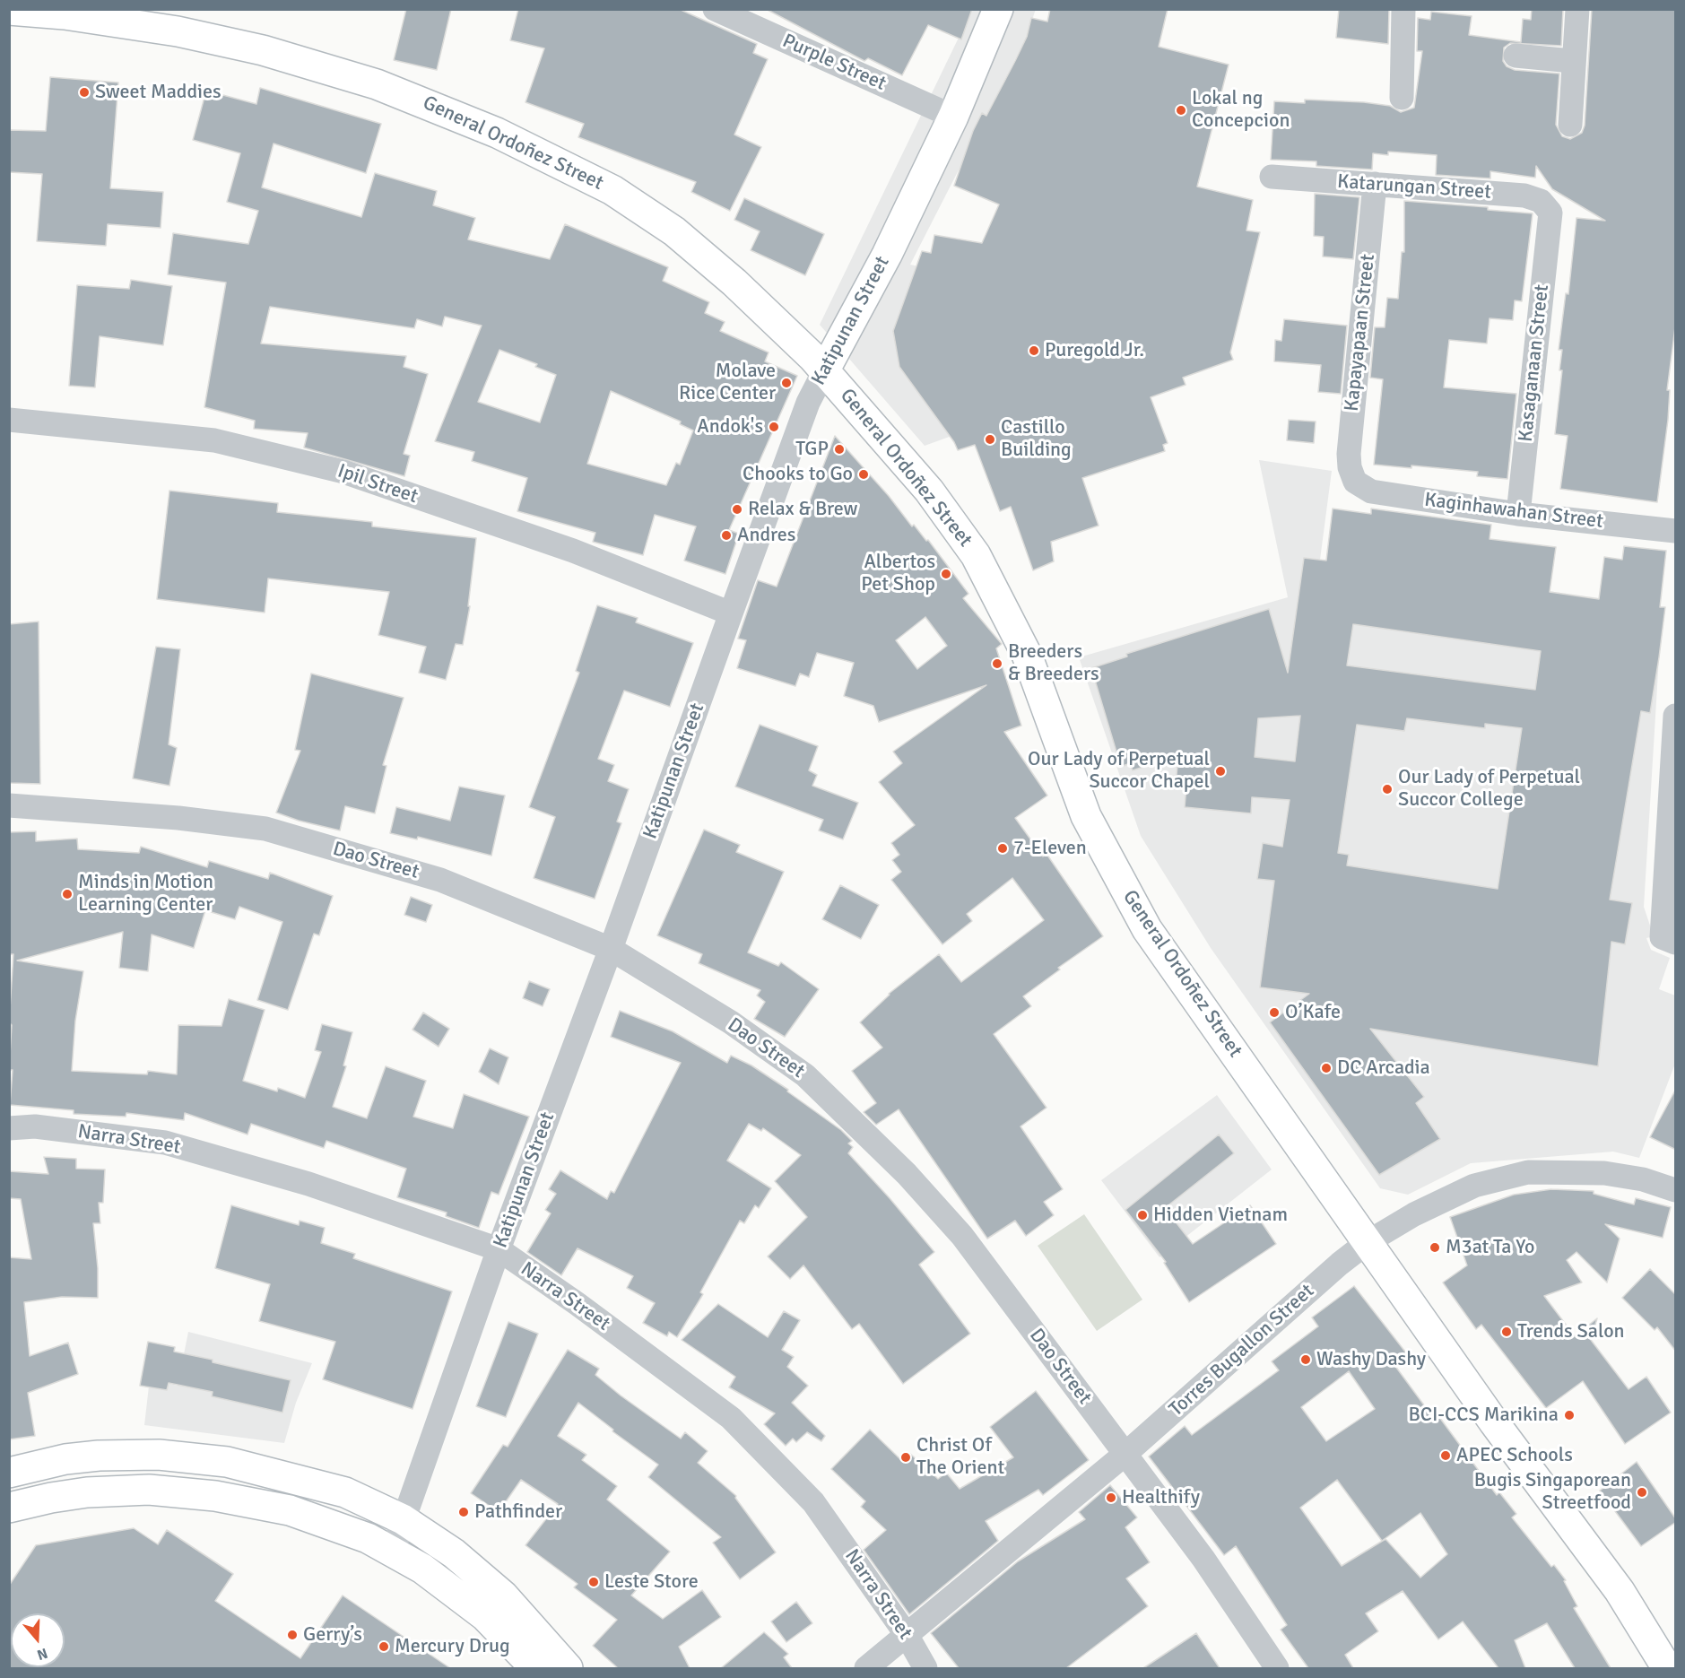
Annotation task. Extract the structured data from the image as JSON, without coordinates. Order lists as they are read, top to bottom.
{
  "streets": {
    "main road": ["General Ordoñez Street", "Katipunan Street"],
    "street": [
      "Purple Street",
      "Katarungan Street",
      "Kapayapaan Street",
      "Kasaganaan Street",
      "Ipil Street",
      "Kaginhawahan Street",
      "Dao Street",
      "Narra Street",
      "Torres Bugallon Street"
    ]
  },
  "crossings": [
    ["Purple Street", "Katipunan Street"],
    ["General Ordoñez Street", "Katipunan Street"],
    ["General Ordoñez Street", "Torres Bugallon Street"],
    ["Katarungan Street", "Kapayapaan Street"],
    ["Katarungan Street", "Kasaganaan Street"],
    ["Katipunan Street", "Ipil Street"],
    ["Katipunan Street", "Dao Street"],
    ["Katipunan Street", "Narra Street"],
    ["Kapayapaan Street", "Kaginhawahan Street"],
    ["Kasaganaan Street", "Kaginhawahan Street"],
    ["Dao Street", "Torres Bugallon Street"],
    ["Narra Street", "Torres Bugallon Street"]
  ],
  "places": [
    "Sweet Maddies",
    "Lokal ng Concepcion",
    "Puregold Jr.",
    "Molave Rice Center",
    "Andok's",
    "Castillo Building",
    "TGP",
    "Chooks to Go",
    "Relax & Brew",
    "Andres",
    "Albertos Pet Shop",
    "Breeders & Breeders",
    "Our Lady of Perpetual Succor Chapel",
    "Our Lady of Perpetual Succor College",
    "7-Eleven",
    "Minds in Motion Learning Center",
    "O’Kafe",
    "DC Arcadia",
    "Hidden Vietnam",
    "M3at Ta Yo",
    "Trends Salon",
    "Washy Dashy",
    "BCI-CCS Marikina",
    "APEC Schools",
    "Christ Of The Orient",
    "Bugis Singaporean Streetfood",
    "Healthify",
    "Pathfinder",
    "Leste Store",
    "Gerry’s",
    "Mercury Drug"
  ],
  "north": "bottom"
}
